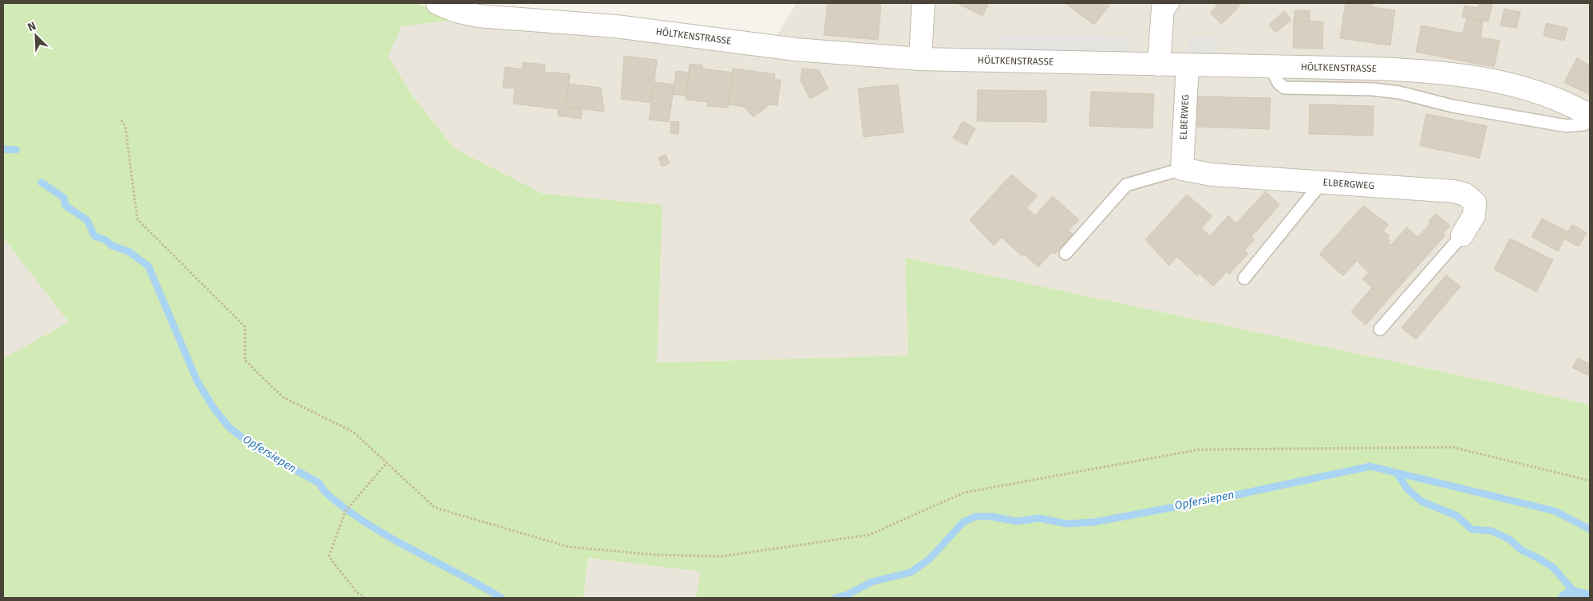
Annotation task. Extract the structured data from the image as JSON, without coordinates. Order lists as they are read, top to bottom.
{
  "streets": {
    "street": ["HÖLTKENSTRASSE", "ELBERWEG", "ELBERGWEG"]
  },
  "crossings": [
    ["HÖLTKENSTRASSE", "ELBERWEG"],
    ["ELBERWEG", "ELBERGWEG"]
  ],
  "water": ["Opfersiepen"],
  "north": "top left"
}
